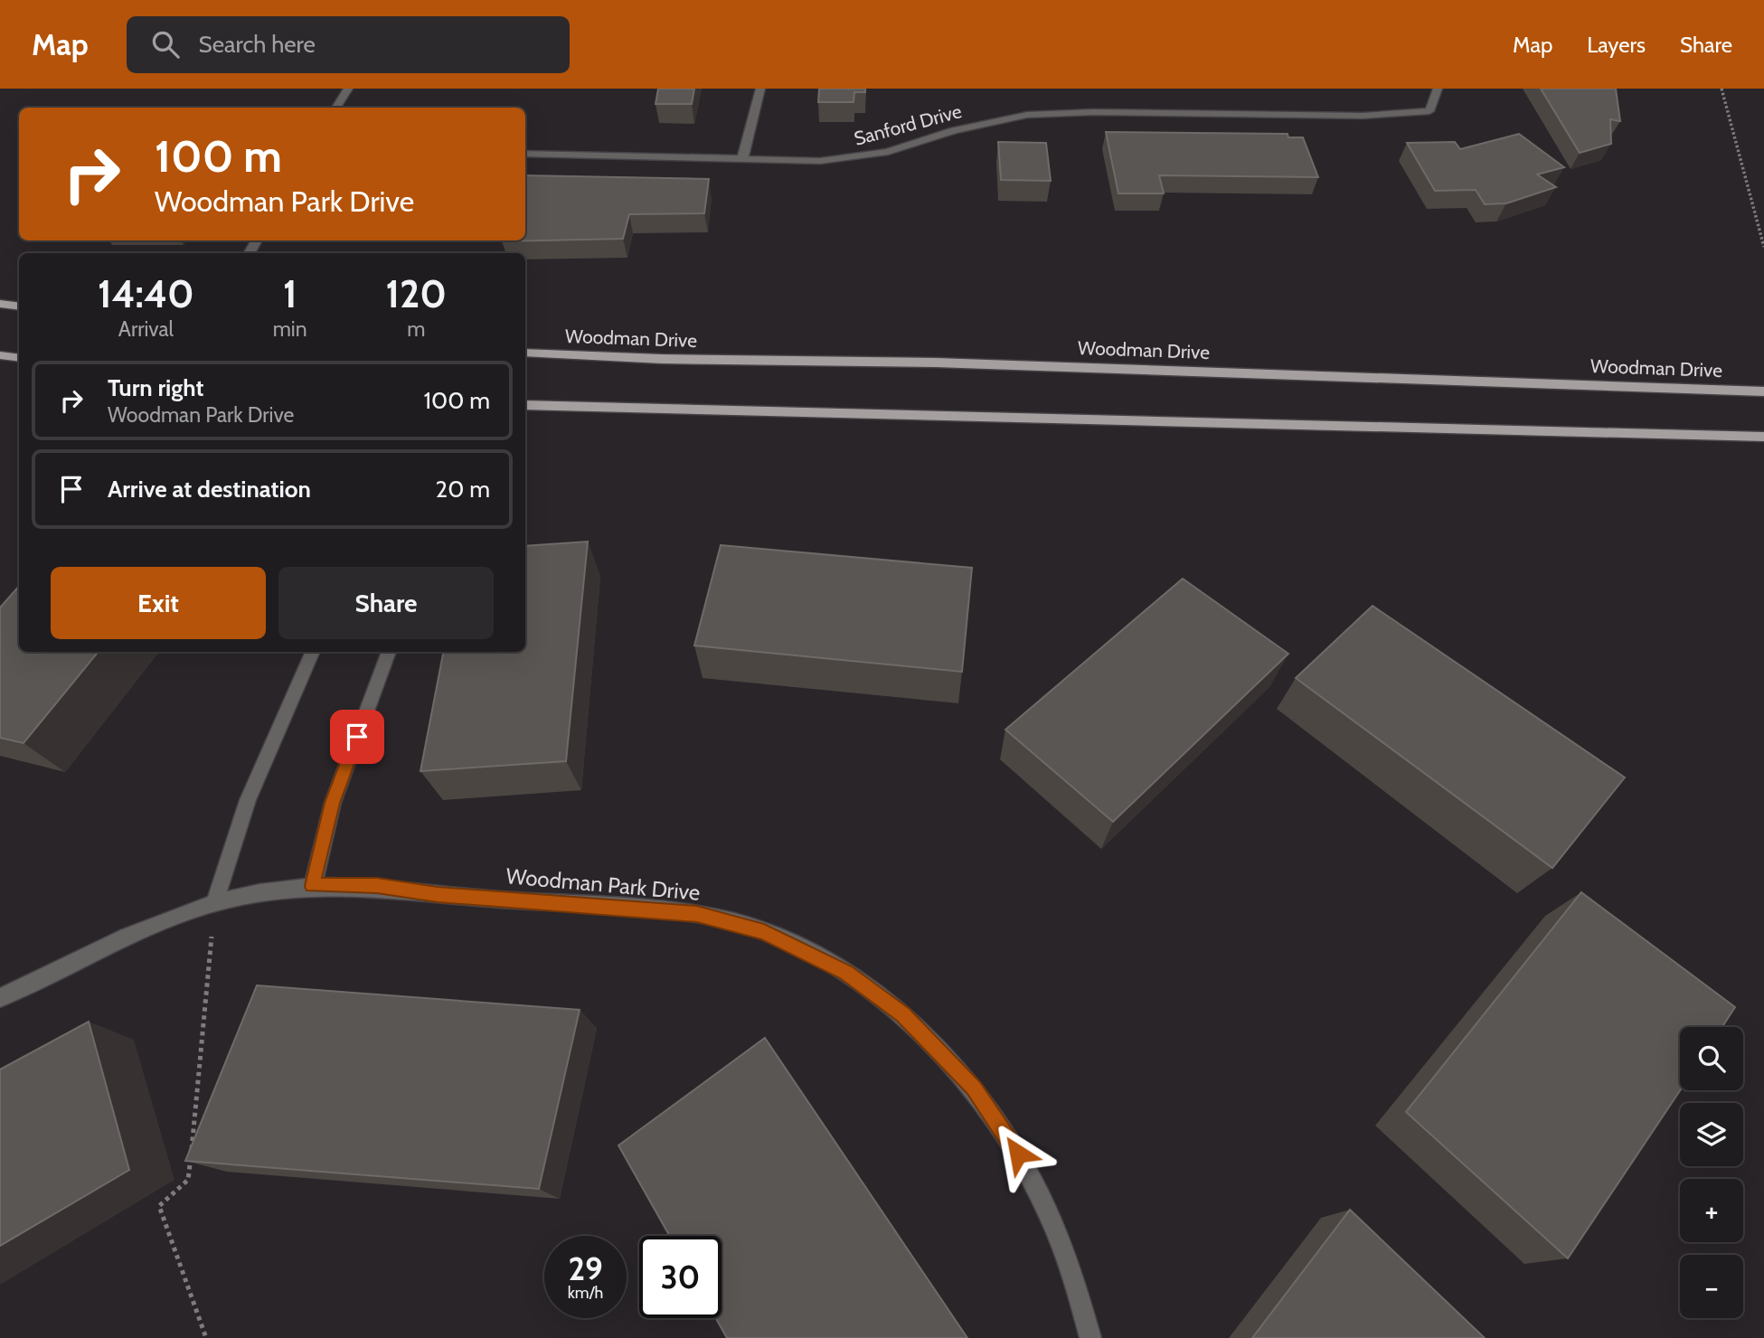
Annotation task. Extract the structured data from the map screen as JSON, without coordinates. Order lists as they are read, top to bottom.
{
  "streets": {
    "main road": ["Woodman Drive"],
    "street": ["Sanford Drive", "Woodman Park Drive"]
  },
  "page": {
    "header": "Map",
    "search": "Search here",
    "nav": ["Map", "Layers", "Share"],
    "turn": ["100 m", "Woodman Park Drive"],
    "eta": [
      "14:40",
      "Arrival",
      "1",
      "min",
      "120",
      "m"
    ],
    "list": [
      {
        "name": "Turn right",
        "note": "Woodman Park Drive",
        "value": "100 m"
      },
      {
        "name": "Arrive at destination",
        "value": "20 m"
      }
    ],
    "buttons": ["Exit", "Share"],
    "map_buttons": ["+", "−"],
    "speed": "29 km/h",
    "limit": "30"
  }
}
